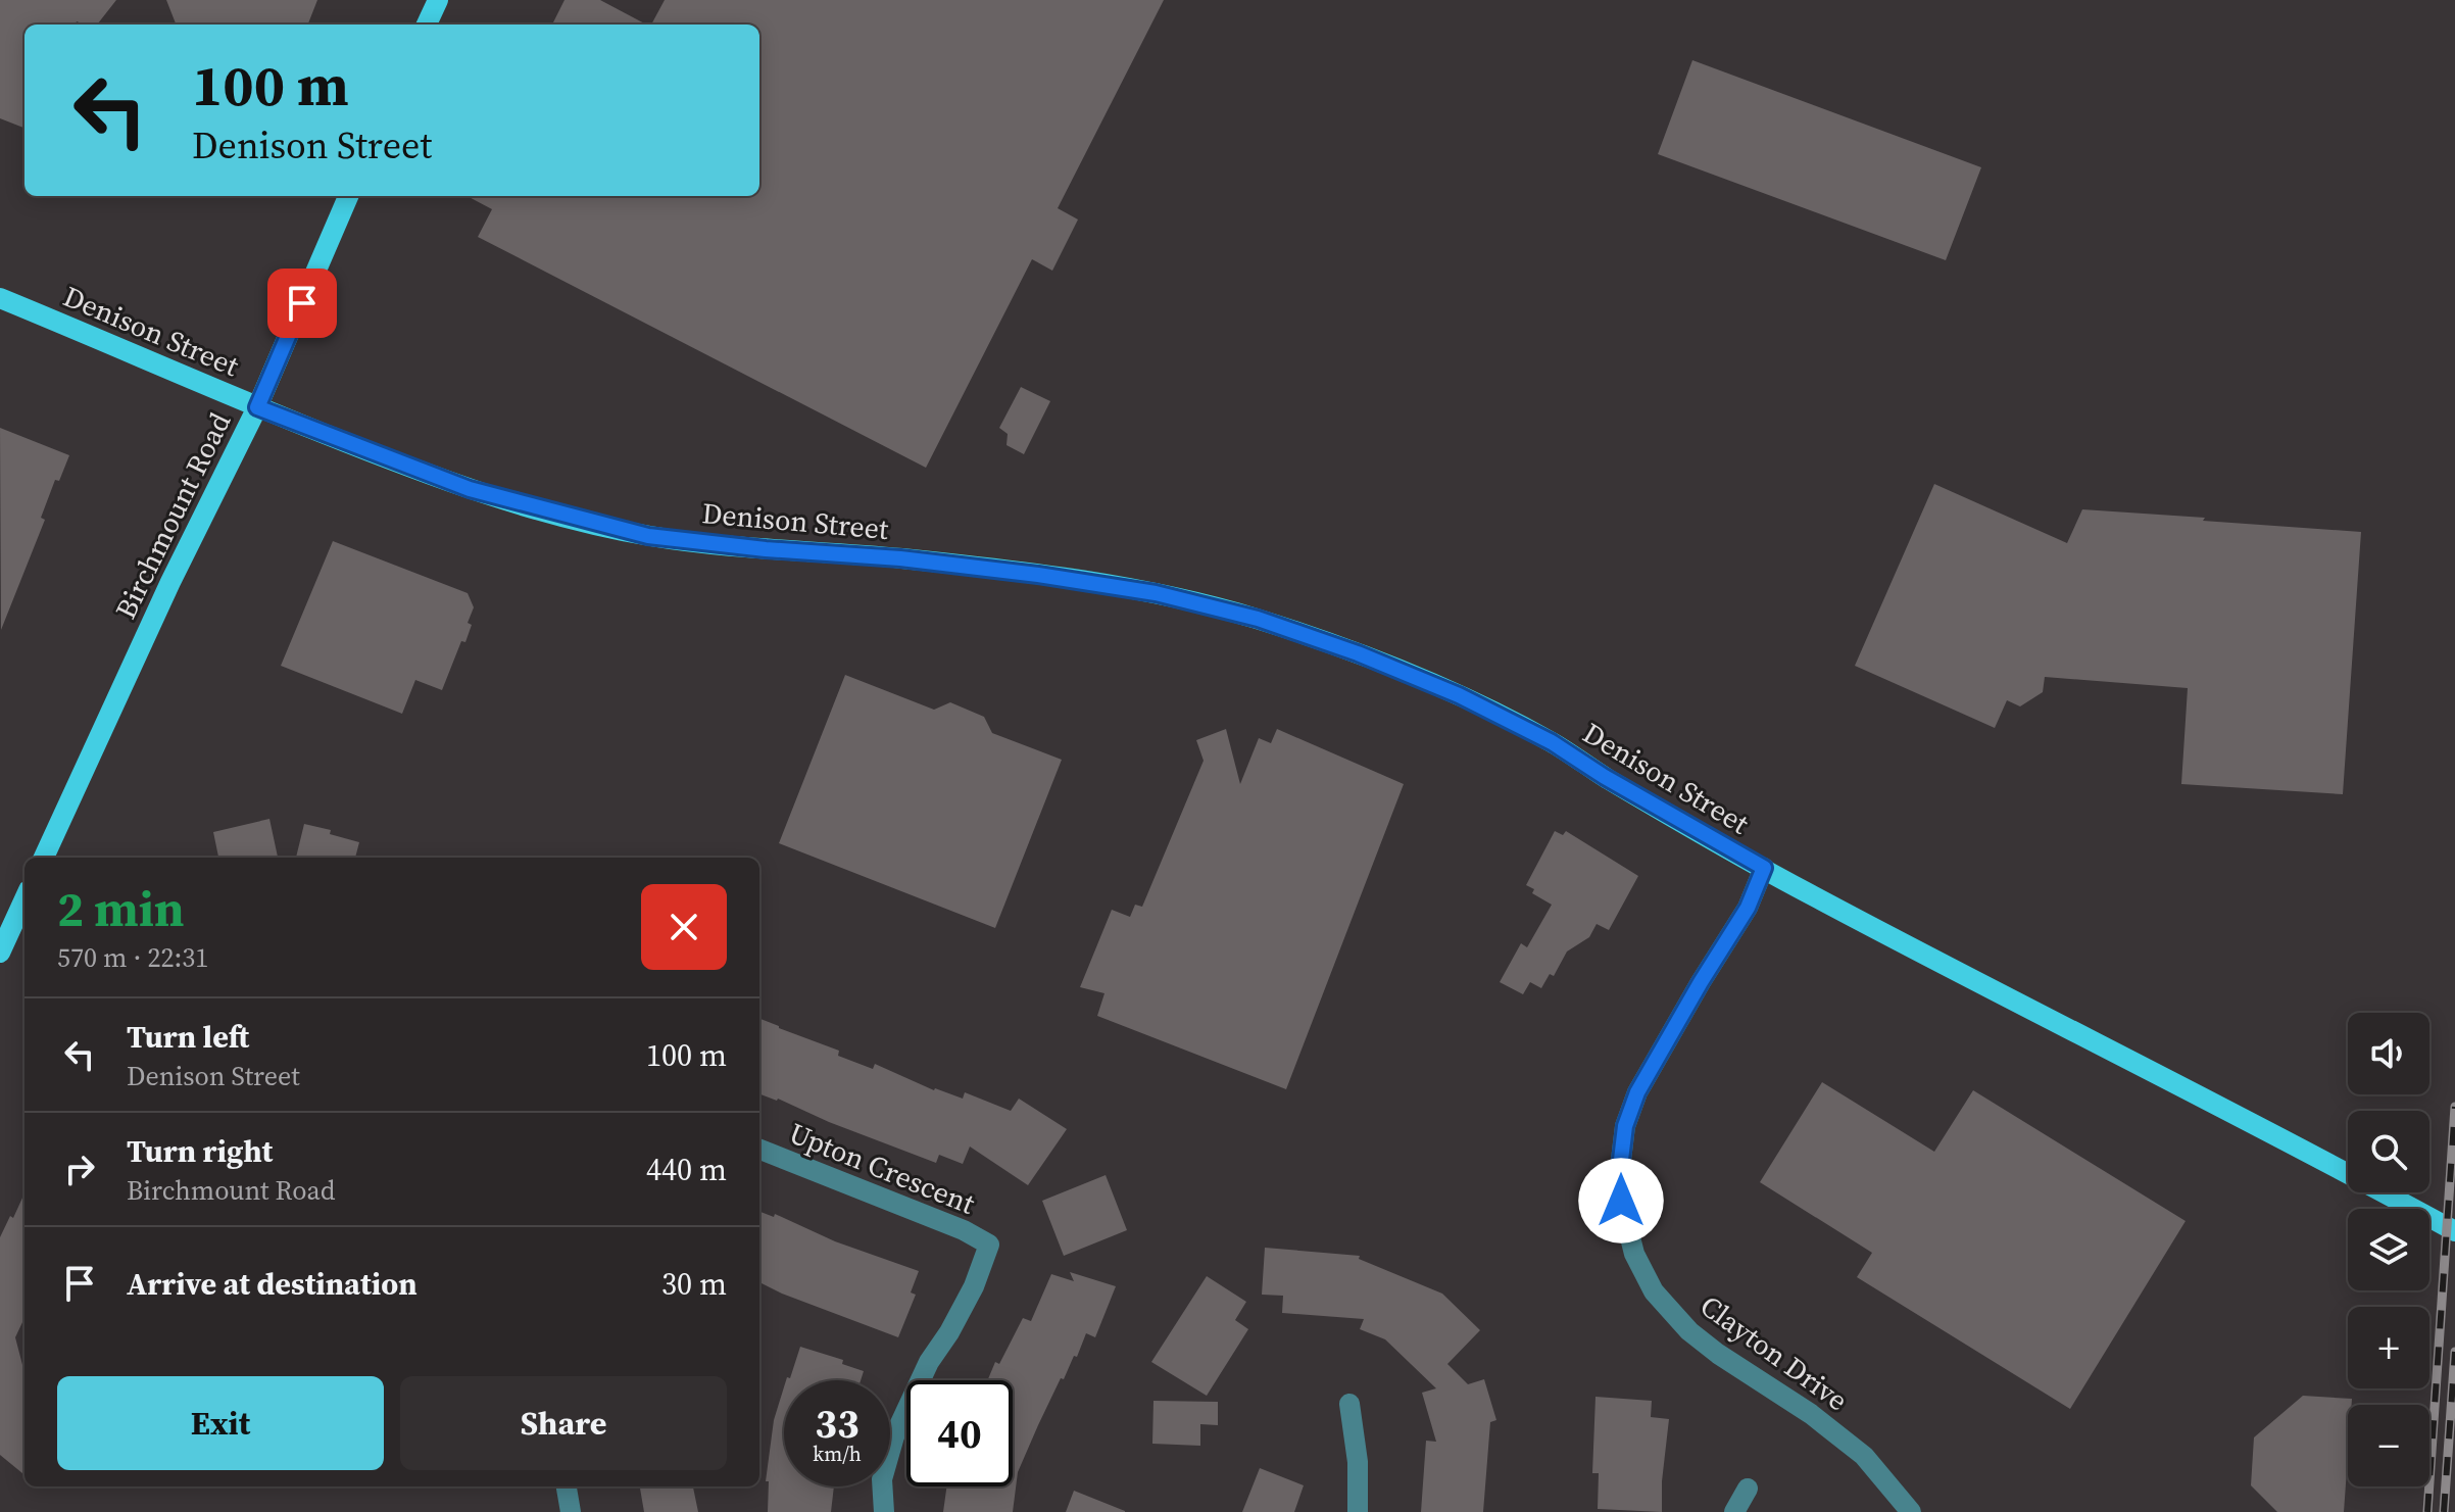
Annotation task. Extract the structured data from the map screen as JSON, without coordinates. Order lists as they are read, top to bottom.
{
  "streets": {
    "main road": ["Denison Street", "Birchmount Road"],
    "street": ["Upton Crescent", "Clayton Drive"]
  },
  "crossings": [
    ["Denison Street", "Birchmount Road"],
    ["Denison Street", "Clayton Drive"]
  ],
  "page": {
    "turn": ["100 m", "Denison Street"],
    "heading": ["2 min", "570 m · 22:31"],
    "list": [
      {
        "name": "Turn left",
        "note": "Denison Street",
        "value": "100 m"
      },
      {
        "name": "Turn right",
        "note": "Birchmount Road",
        "value": "440 m"
      },
      {
        "name": "Arrive at destination",
        "value": "30 m"
      }
    ],
    "map_buttons": ["+", "−"],
    "buttons": ["Exit", "Share"],
    "speed": "33 km/h",
    "limit": "40"
  }
}
